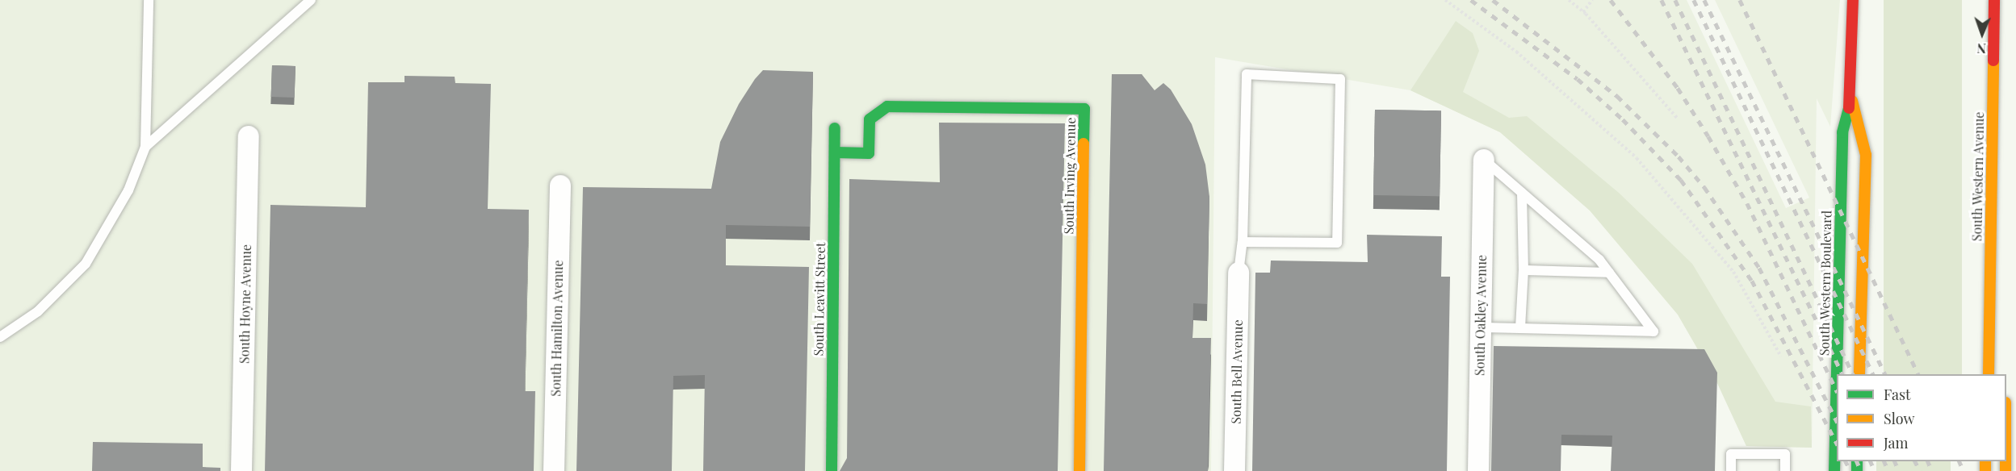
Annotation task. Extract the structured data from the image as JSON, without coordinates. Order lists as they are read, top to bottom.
{
  "streets": {
    "street": [
      "South Irving Avenue",
      "South Western Avenue",
      "South Western Boulevard",
      "South Leavitt Street",
      "South Hoyne Avenue",
      "South Oakley Avenue",
      "South Hamilton Avenue",
      "South Bell Avenue"
    ]
  },
  "crossings": [
    ["South Irving Avenue", "South Leavitt Street"]
  ],
  "legend": ["Fast", "Slow", "Jam"],
  "north": "bottom"
}
